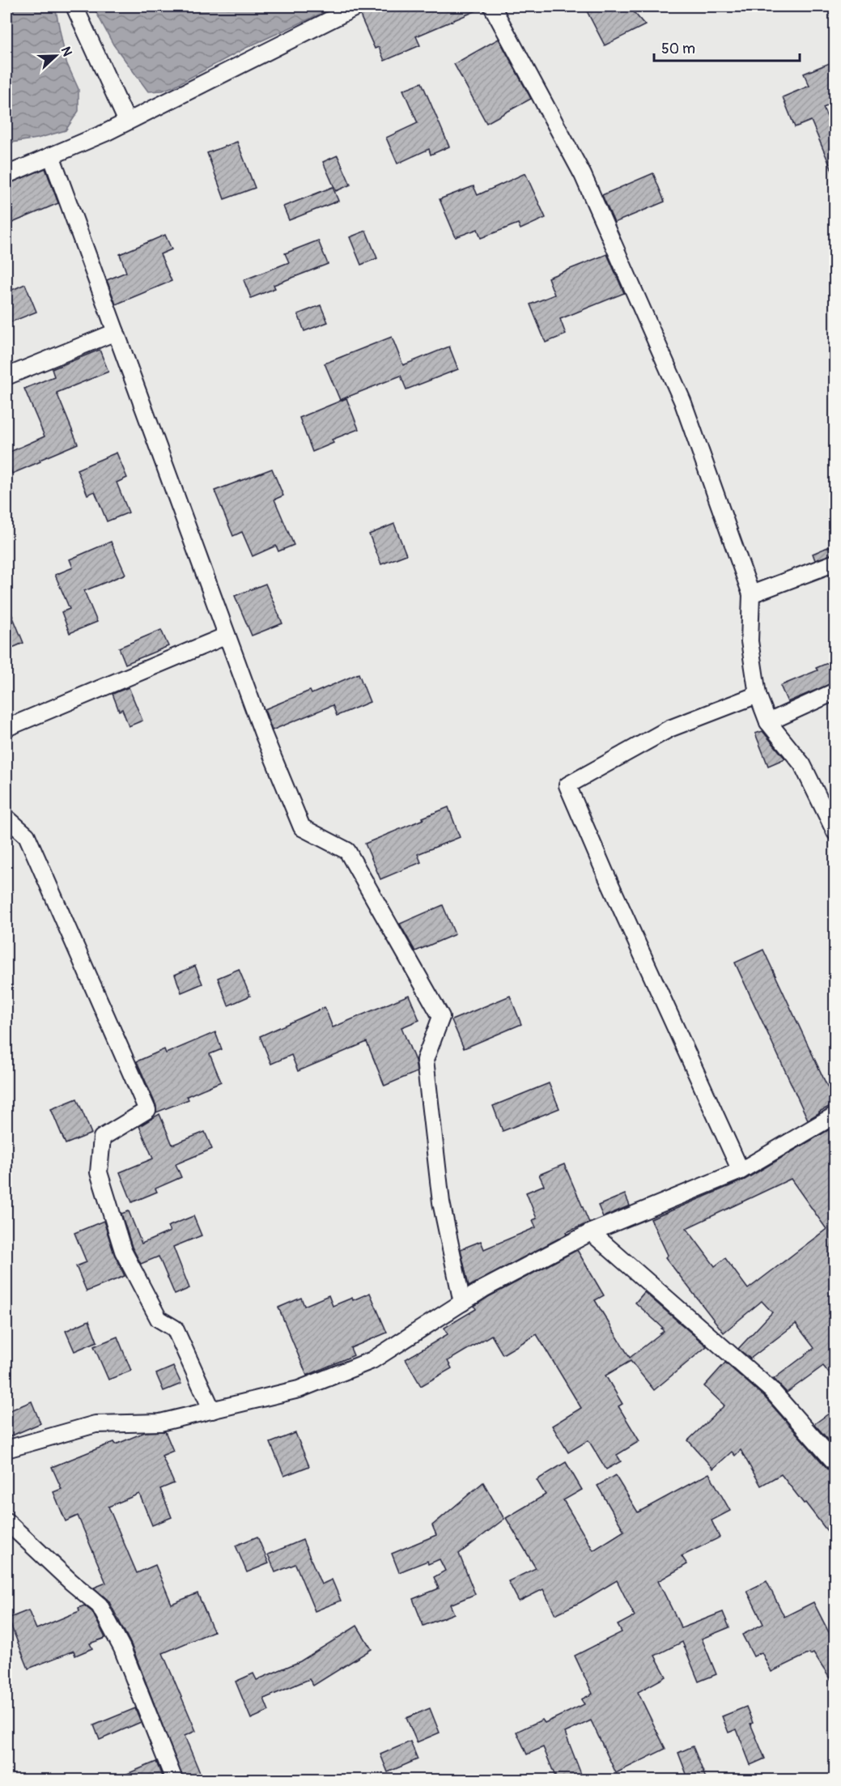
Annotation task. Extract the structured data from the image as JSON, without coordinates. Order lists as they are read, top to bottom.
{
  "scale_bar": "50 m",
  "north": "right"
}
